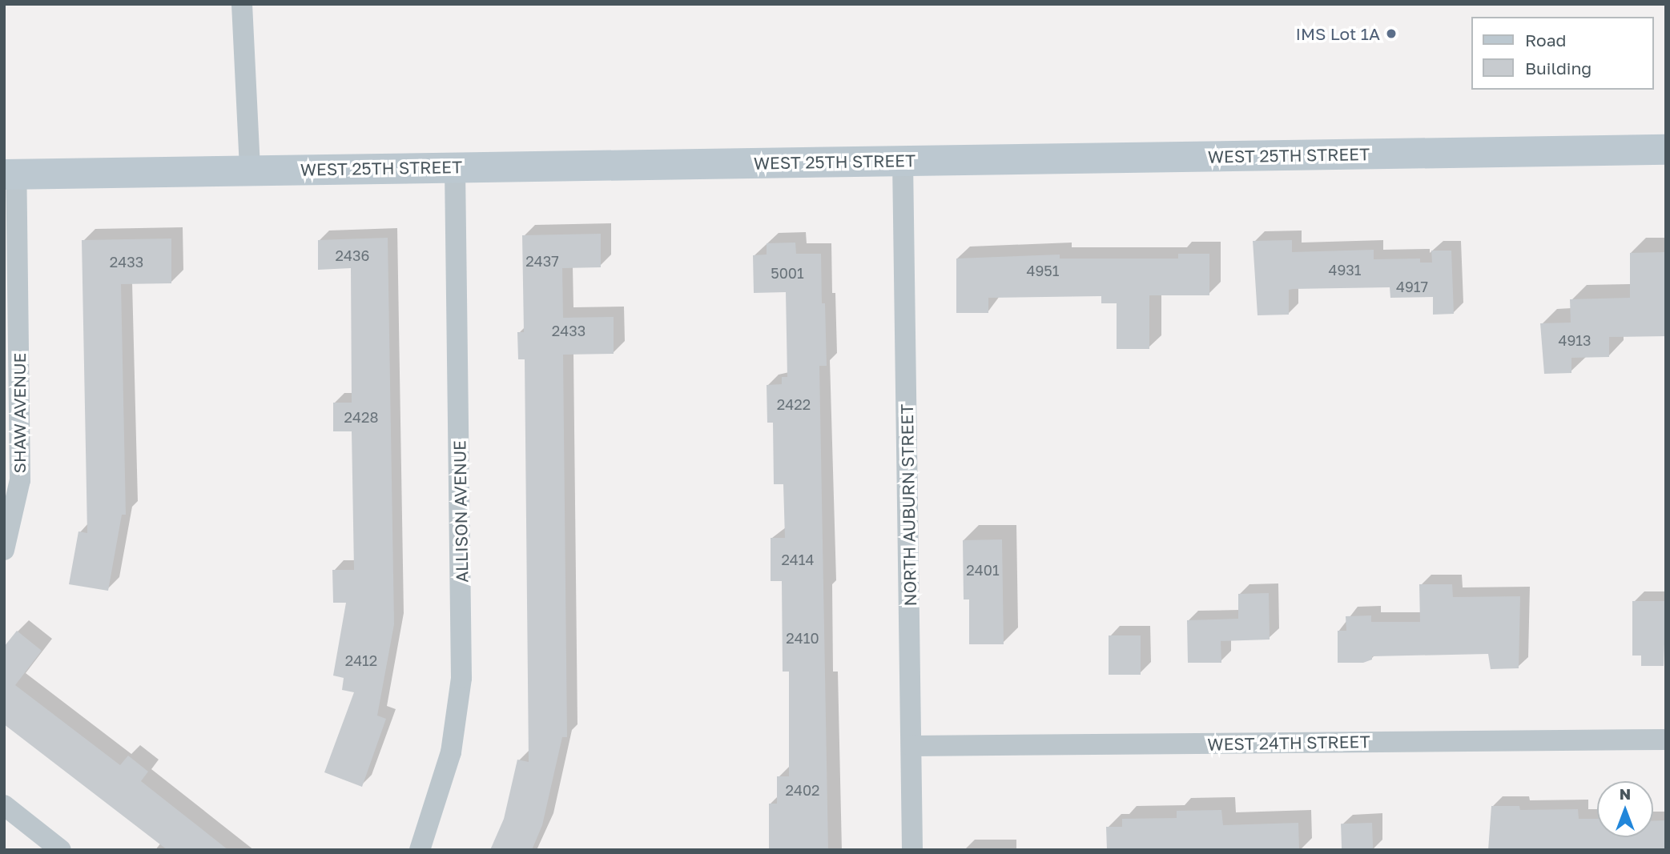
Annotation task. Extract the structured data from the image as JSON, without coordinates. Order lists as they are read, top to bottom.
{
  "streets": {
    "main road": ["WEST 25TH STREET"],
    "street": [
      "SHAW AVENUE",
      "NORTH AUBURN STREET",
      "ALLISON AVENUE",
      "WEST 24TH STREET"
    ]
  },
  "crossings": [
    ["WEST 25TH STREET", "SHAW AVENUE"],
    ["WEST 25TH STREET", "NORTH AUBURN STREET"],
    ["WEST 25TH STREET", "ALLISON AVENUE"],
    ["NORTH AUBURN STREET", "WEST 24TH STREET"]
  ],
  "places": ["IMS Lot 1A"],
  "house_numbers": [
    "2436",
    "2437",
    "2433",
    "4931",
    "4951",
    "5001",
    "4917",
    "2433",
    "4913",
    "2422",
    "2428",
    "2414",
    "2401",
    "2410",
    "2412",
    "2402"
  ],
  "legend": ["Road", "Building"],
  "north": "top"
}
